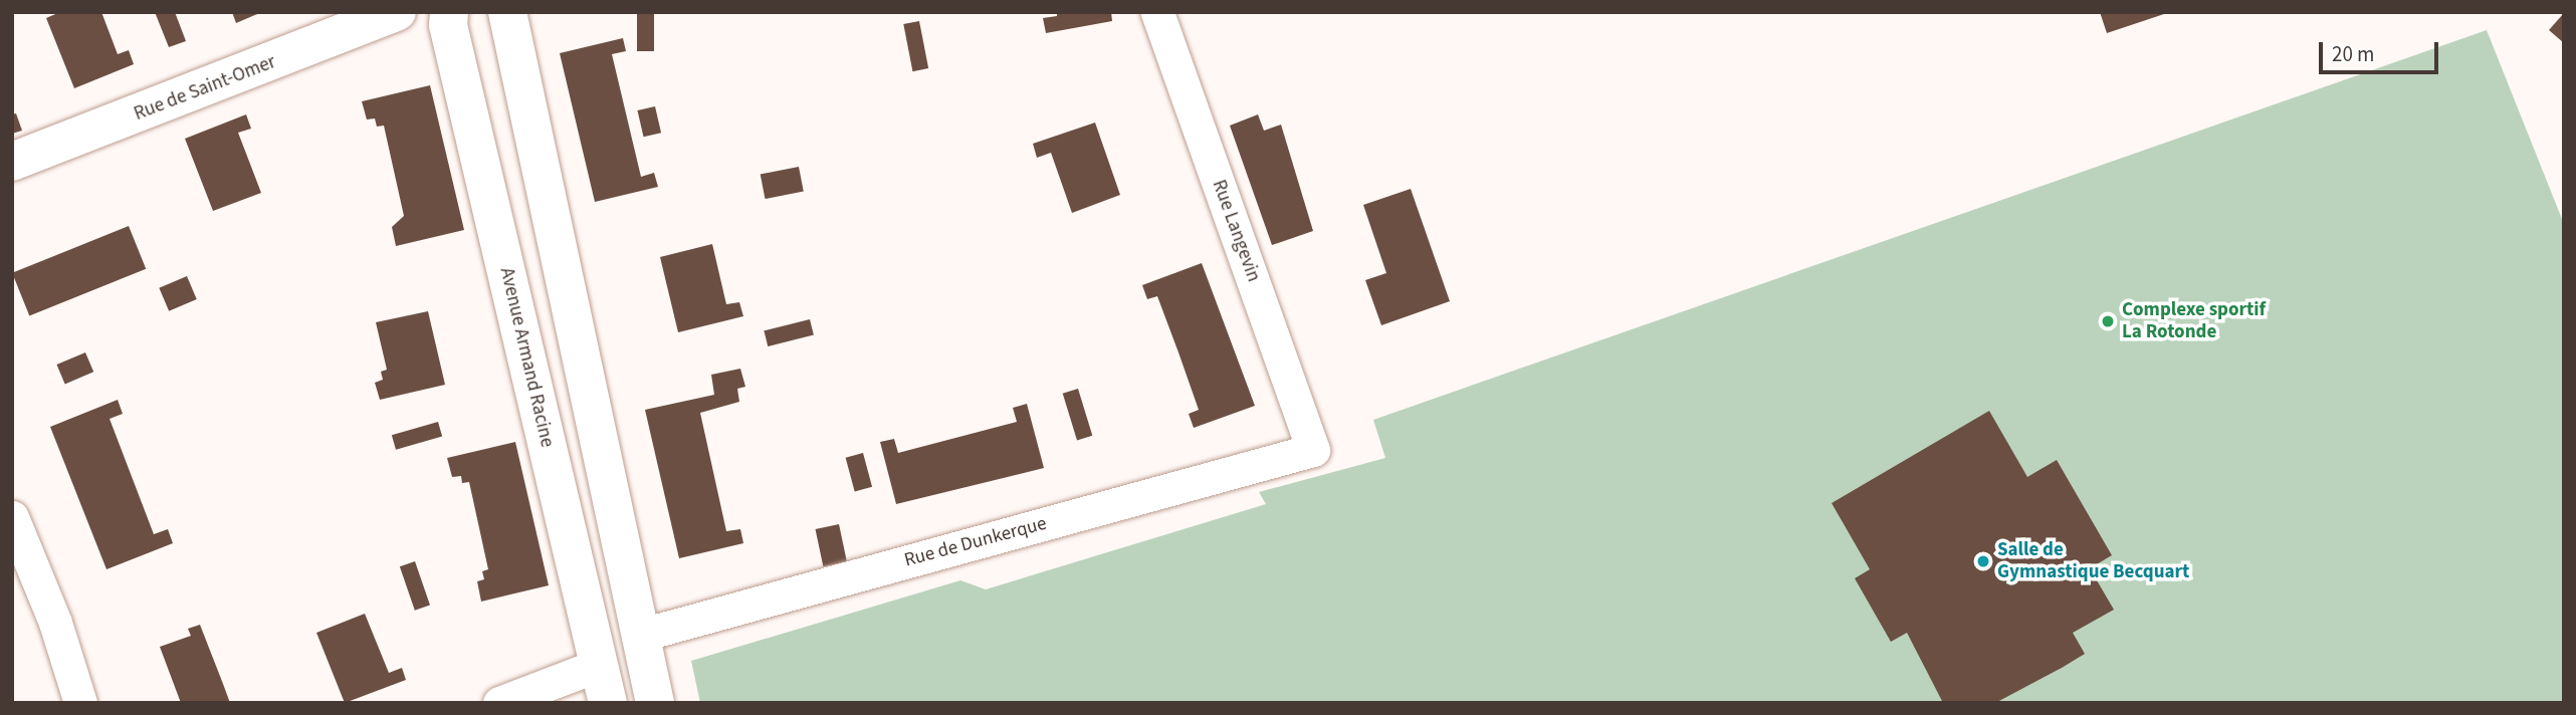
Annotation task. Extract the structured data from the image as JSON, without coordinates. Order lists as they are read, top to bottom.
{
  "streets": {
    "street": [
      "Rue de Saint-Omer",
      "Rue Langevin",
      "Avenue Armand Racine",
      "Rue de Dunkerque"
    ]
  },
  "crossings": [
    ["Rue Langevin", "Rue de Dunkerque"]
  ],
  "places": ["Complexe sportif La Rotonde", "Salle de Gymnastique Becquart"],
  "scale_bar": "20 m"
}
